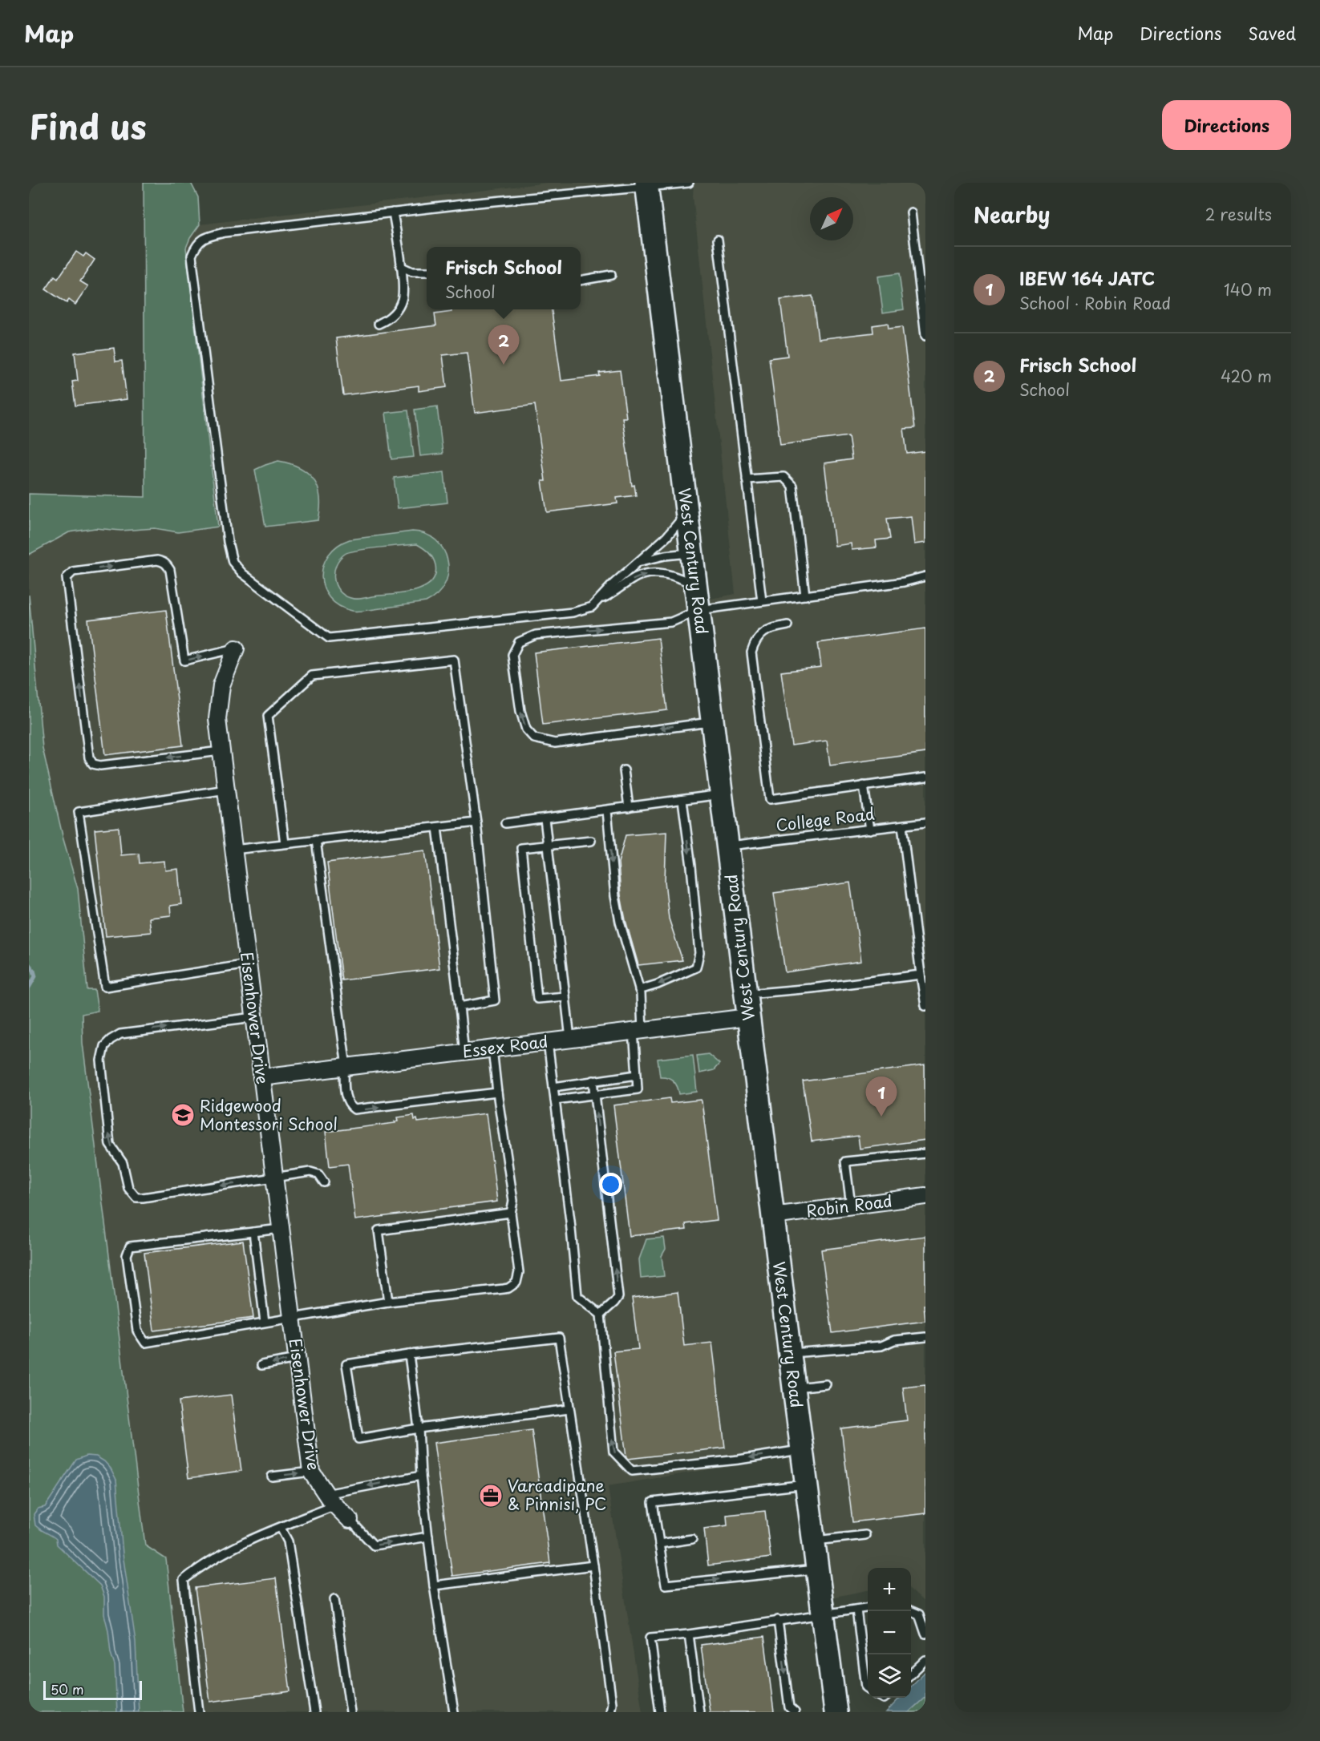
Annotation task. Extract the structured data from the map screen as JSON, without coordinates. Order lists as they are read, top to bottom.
{
  "streets": {
    "main road": ["West Century Road"],
    "street": ["Eisenhower Drive", "Essex Road", "Robin Road"],
    "lane": ["College Road"]
  },
  "crossings": [
    ["West Century Road", "College Road"],
    ["West Century Road", "Essex Road"],
    ["West Century Road", "Robin Road"],
    ["Eisenhower Drive", "Essex Road"]
  ],
  "places": {
    "school or university": ["Ridgewood Montessori School"],
    "office": ["Varcadipane & Pinnisi, PC"]
  },
  "scale_bar": "50 m",
  "north": "top right",
  "page": {
    "header": "Map",
    "nav": ["Map", "Directions", "Saved"],
    "title": "Find us",
    "buttons": "Directions",
    "heading": ["Nearby", "2 results"],
    "list": [
      {
        "mark": "1",
        "name": "IBEW 164 JATC",
        "note": "School · Robin Road",
        "value": "140 m"
      },
      {
        "mark": "2",
        "name": "Frisch School",
        "note": "School",
        "value": "420 m"
      }
    ],
    "popup": ["Frisch School", "School"],
    "pins": ["2", "1"],
    "map_buttons": ["+", "−"],
    "scale": "50 m"
  }
}
